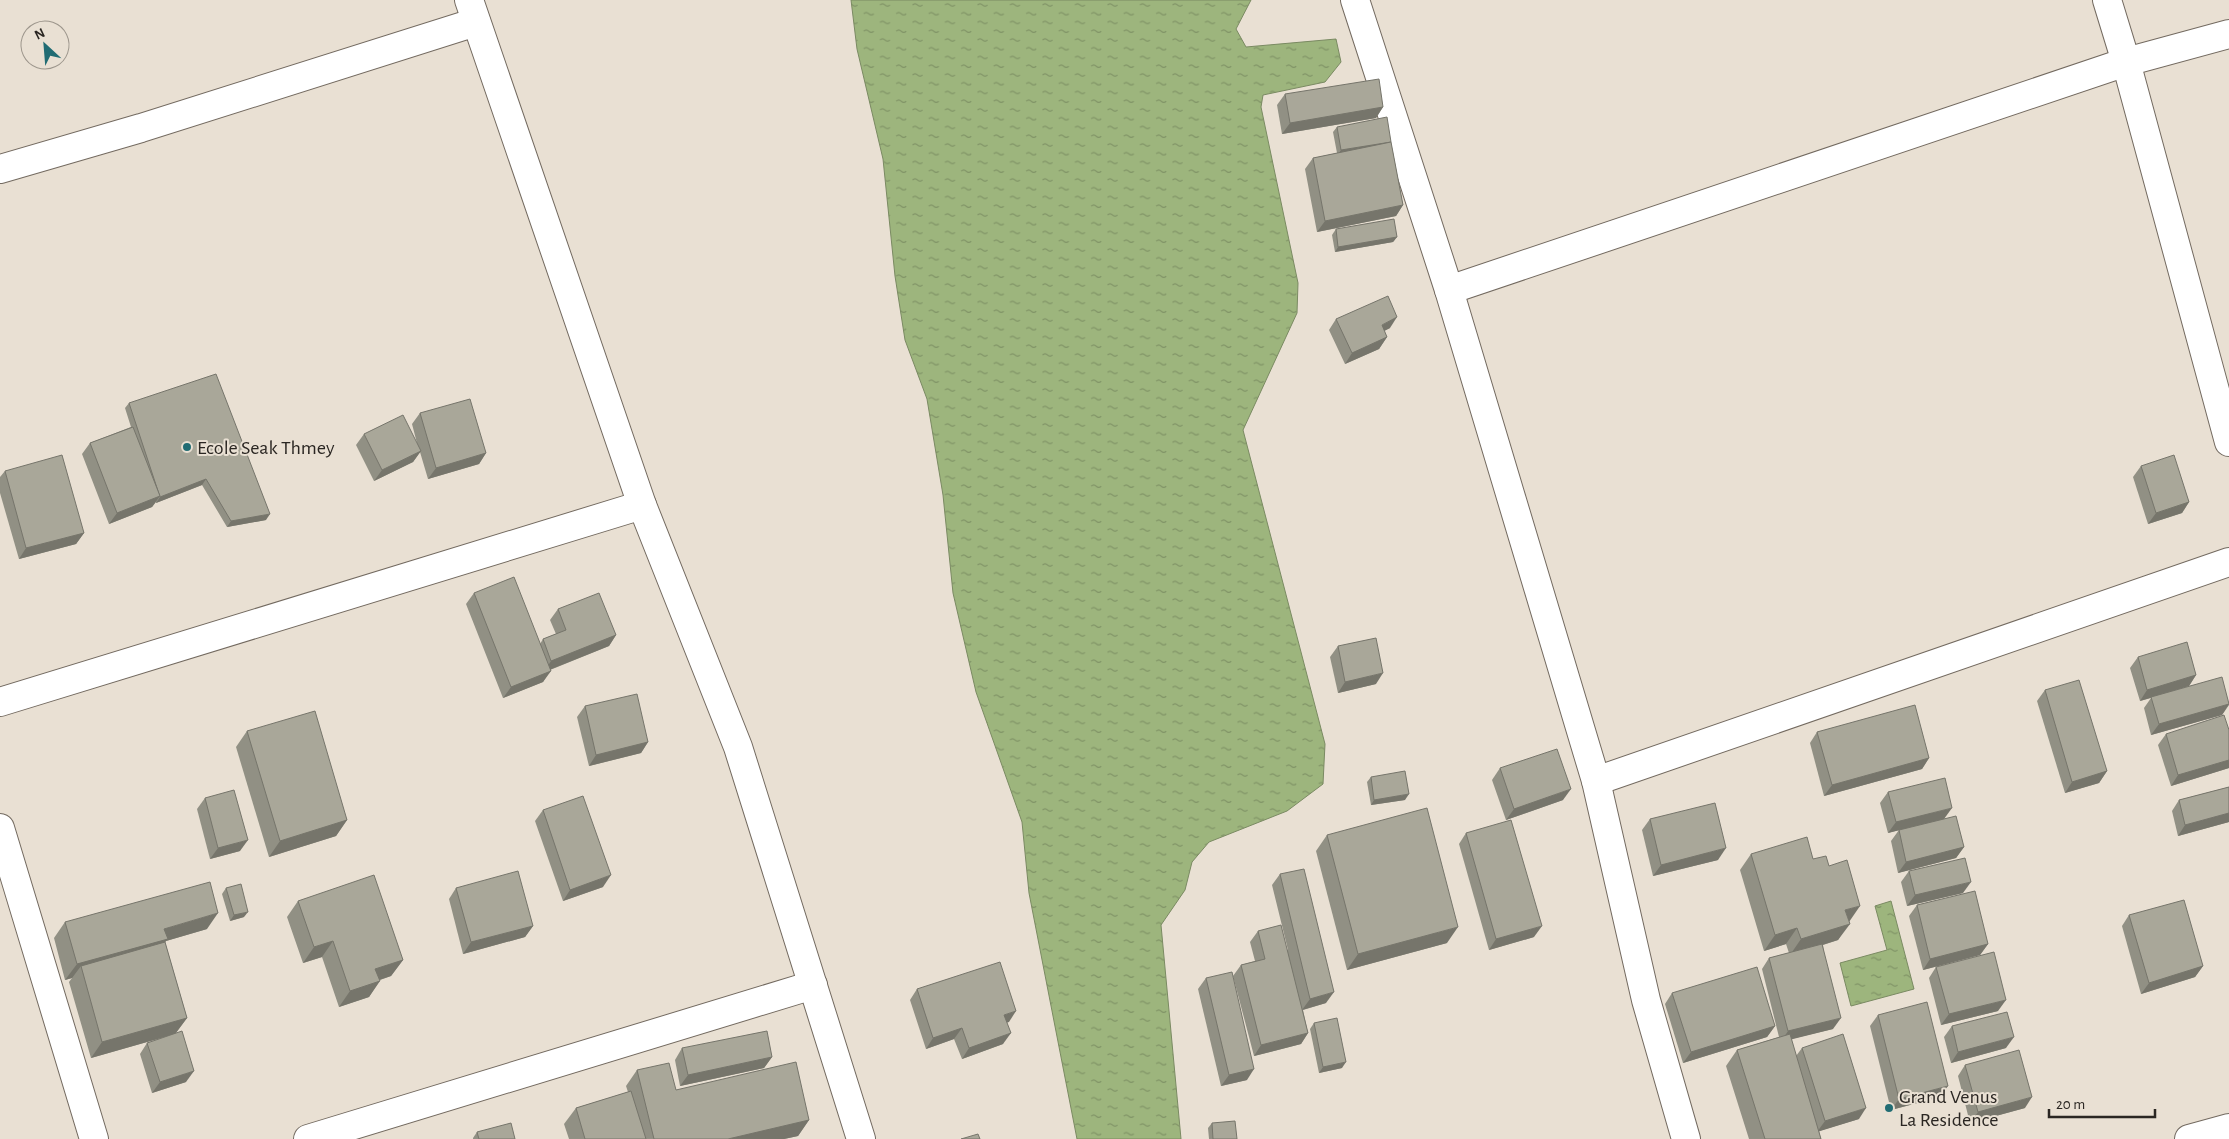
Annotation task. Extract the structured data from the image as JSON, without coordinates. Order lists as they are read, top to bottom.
{
  "places": ["Ecole Seak Thmey", "Grand Venus La Residence"],
  "scale_bar": "20 m",
  "north": "top left"
}
